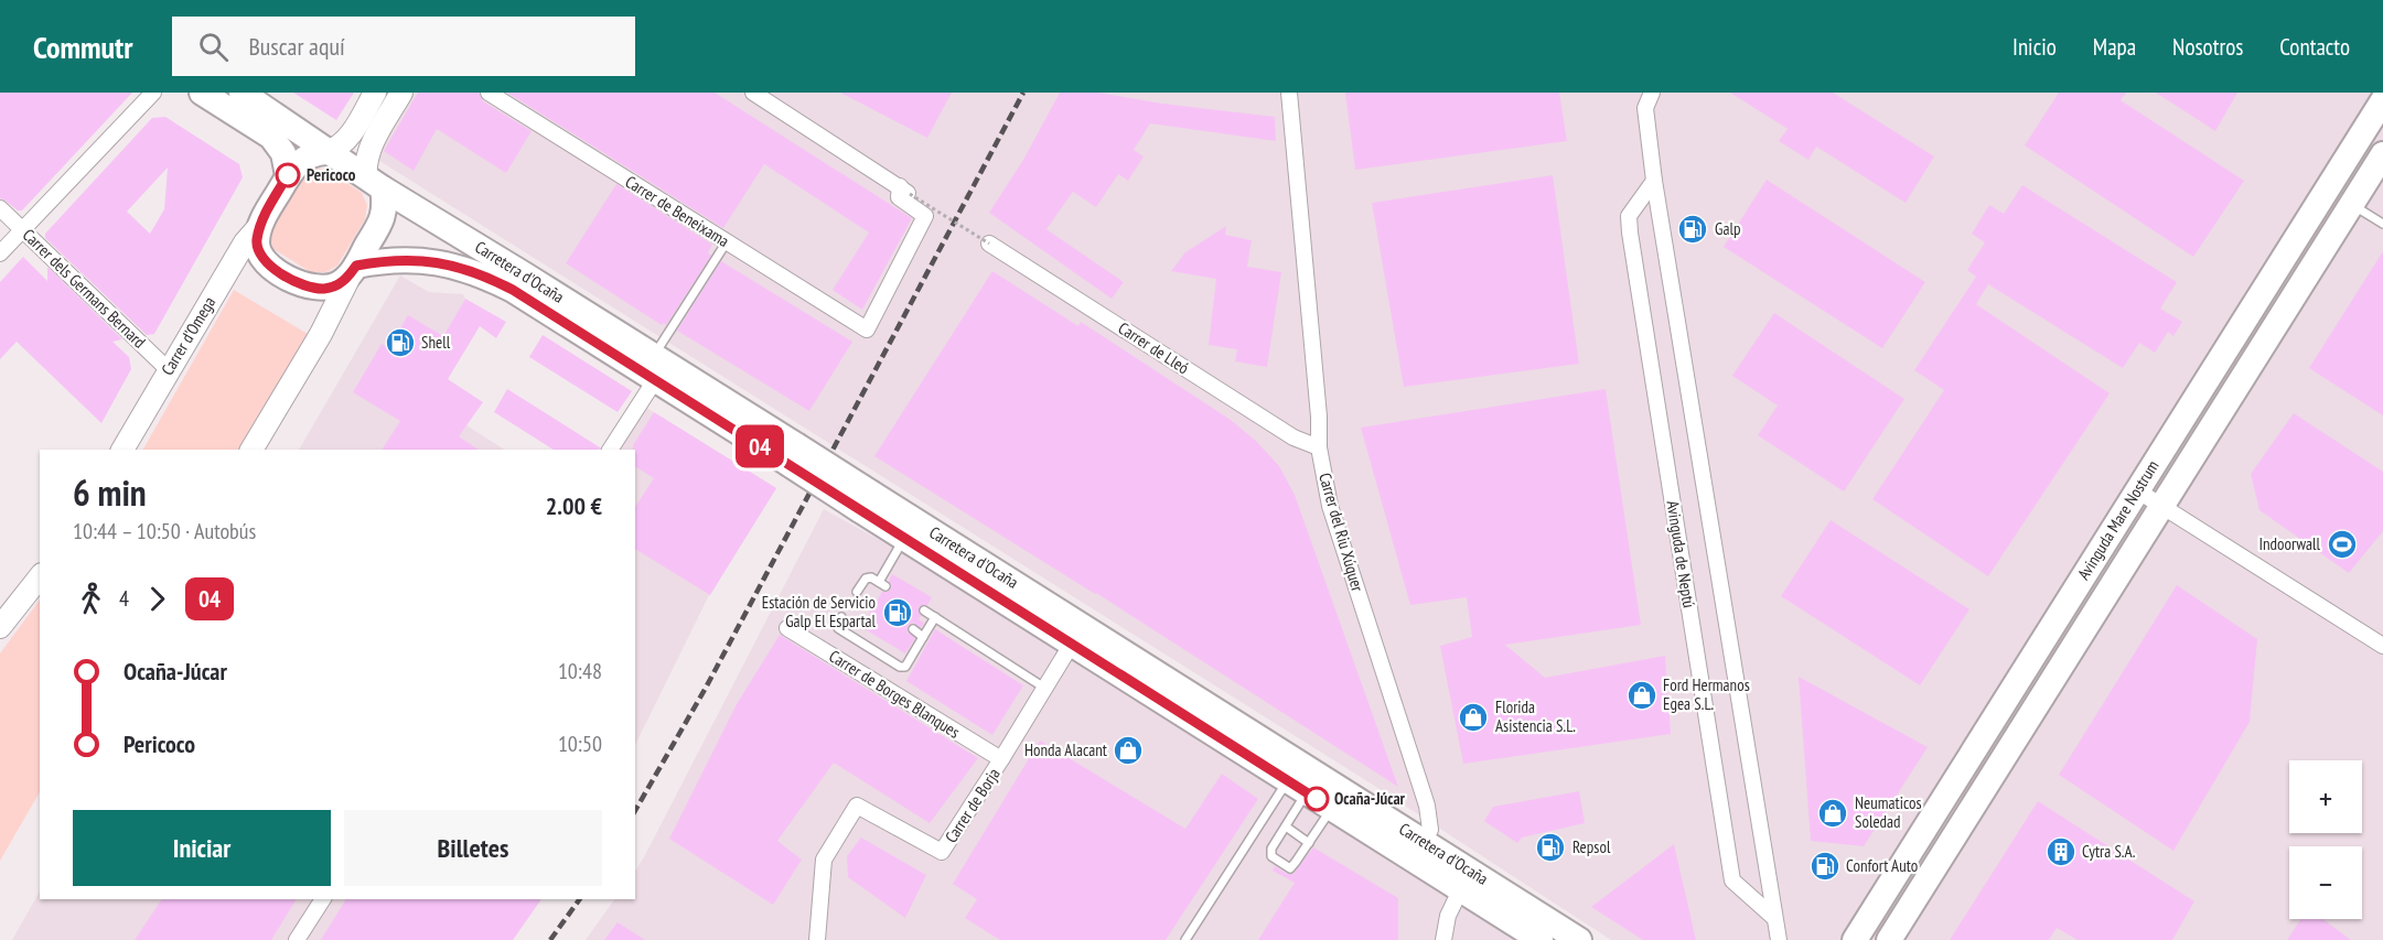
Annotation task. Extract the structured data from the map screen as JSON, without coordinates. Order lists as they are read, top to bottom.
{
  "streets": {
    "main road": ["Carretera d'Ocaña", "Carrer d'Omega", "Avinguda Mare Nostrum"],
    "street": [
      "Carrer de Beneixama",
      "Carrer dels Germans Bernard",
      "Carrer de Lleó",
      "Carrer del Riu Xúquer",
      "Avinguda de Neptú",
      "Carrer de Borges Blanques",
      "Carrer de Borja"
    ]
  },
  "crossings": [
    ["Carretera d'Ocaña", "Carrer d'Omega"],
    ["Carretera d'Ocaña", "Carrer del Riu Xúquer"],
    ["Carretera d'Ocaña", "Carrer de Borja"],
    ["Carrer dels Germans Bernard", "Carrer d'Omega"],
    ["Carrer de Lleó", "Carrer del Riu Xúquer"],
    ["Carrer de Borges Blanques", "Carrer de Borja"]
  ],
  "places": {
    "other": ["Pericoco", "Ocaña-Júcar"],
    "fuel station": [
      "Galp",
      "Shell",
      "Estación de Servicio Galp El Espartal",
      "Repsol",
      "Confort Auto"
    ],
    "sports": ["Indoorwall"],
    "shop": [
      "Ford Hermanos Egea S.L.",
      "Florida Asistencia S.L.",
      "Honda Alacant",
      "Neumaticos Soledad"
    ],
    "building": ["Cytra S.A."]
  },
  "lines": ["bus line 04"],
  "page": {
    "header": "Commutr",
    "search": "Buscar aquí",
    "nav": [
      "Inicio",
      "Mapa",
      "Nosotros",
      "Contacto"
    ],
    "on_map": "04",
    "heading": ["6 min", "10:44 – 10:50 · Autobús", "2.00 €"],
    "legs": ["4", "04"],
    "list": [
      {
        "name": "Ocaña-Júcar",
        "value": "10:48"
      },
      {
        "name": "Pericoco",
        "value": "10:50"
      }
    ],
    "map_buttons": ["+", "−"],
    "buttons": ["Iniciar", "Billetes"]
  }
}
